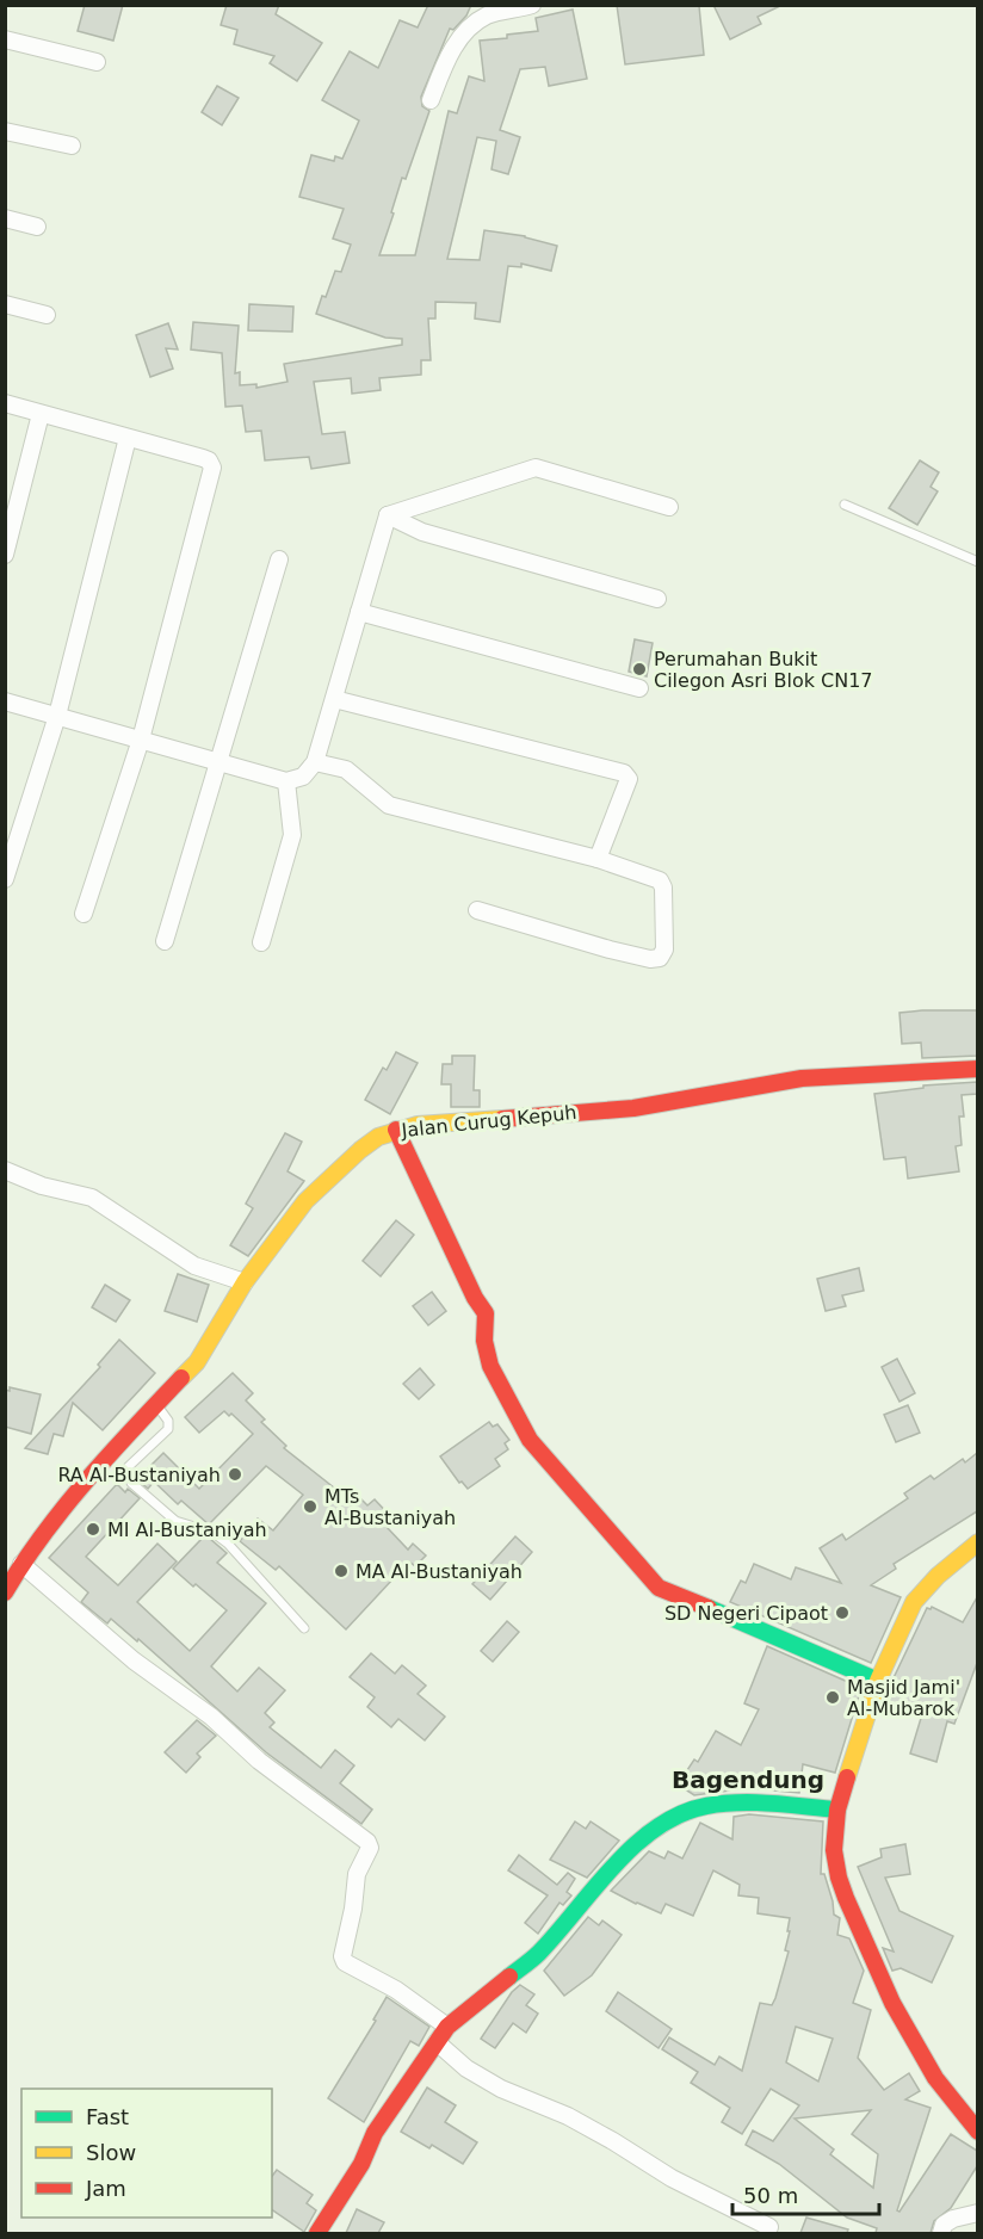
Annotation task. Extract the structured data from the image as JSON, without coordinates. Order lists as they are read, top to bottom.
{
  "streets": {
    "street": ["Jalan Curug Kepuh"]
  },
  "districts": ["Bagendung"],
  "places": [
    "Perumahan Bukit Cilegon Asri Blok CN17",
    "RA Al-Bustaniyah",
    "MTs Al-Bustaniyah",
    "MI Al-Bustaniyah",
    "MA Al-Bustaniyah",
    "SD Negeri Cipaot",
    "Masjid Jami' Al-Mubarok"
  ],
  "legend": ["Fast", "Slow", "Jam"],
  "scale_bar": "50 m"
}
